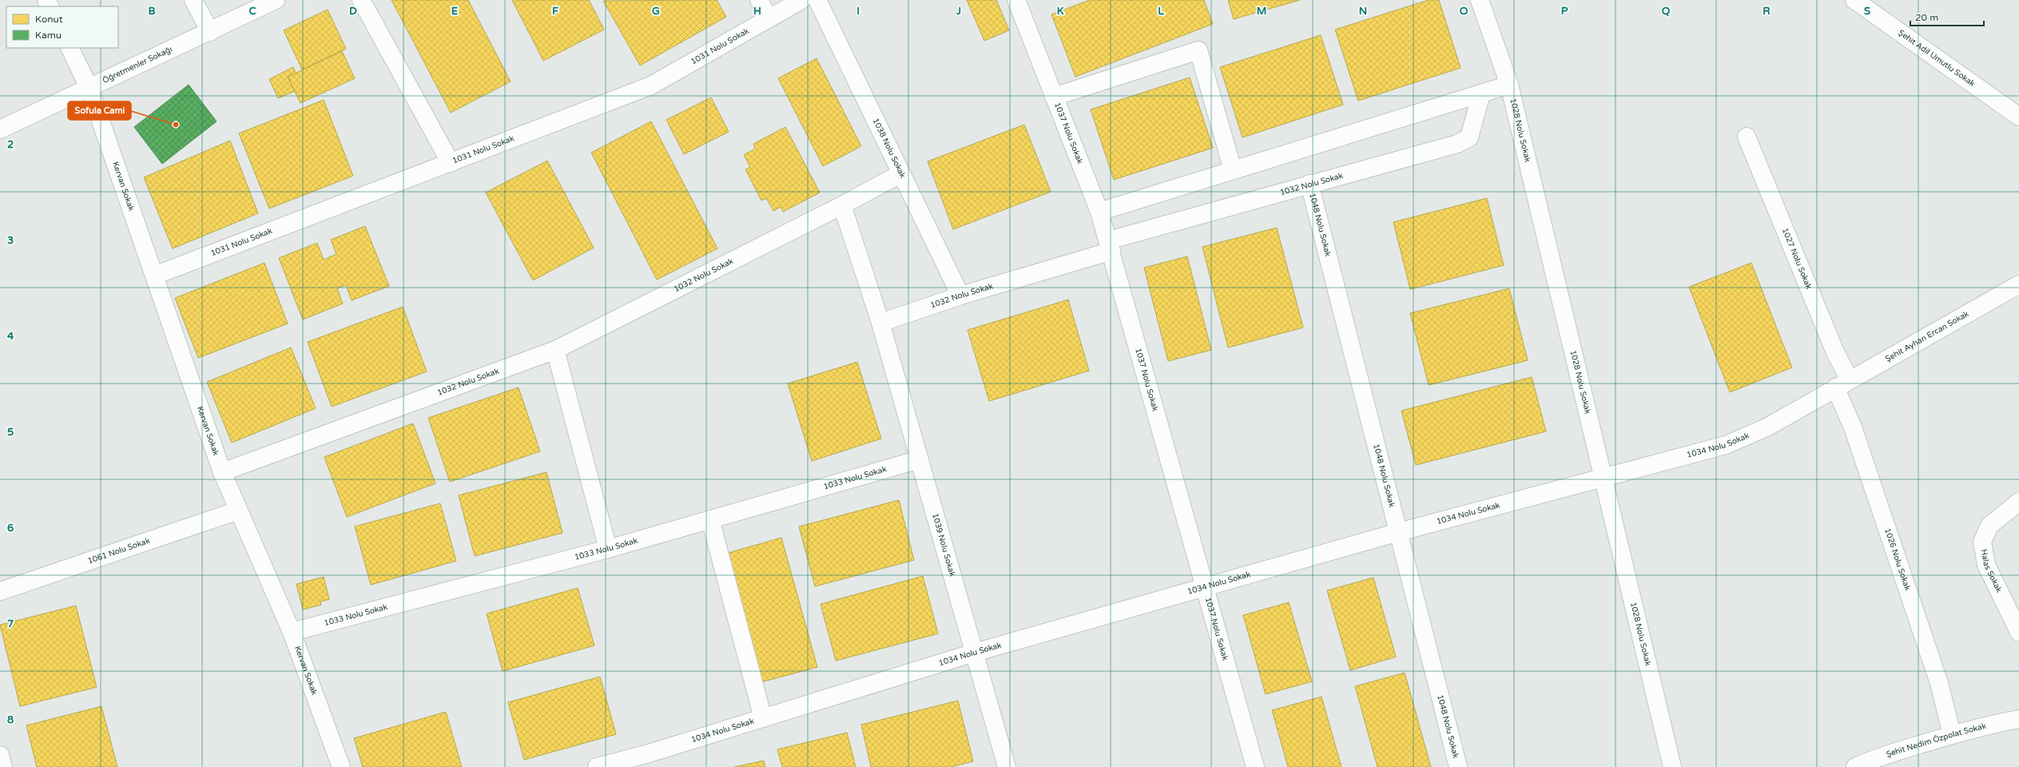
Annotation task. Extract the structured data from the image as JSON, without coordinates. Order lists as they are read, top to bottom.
{
  "streets": {
    "street": [
      "1031 Nolu Sokak",
      "Şehit Adil Umutlu Sokak",
      "Öğretmenler Sokağı",
      "1028 Nolu Sokak",
      "1037 Nolu Sokak",
      "1038 Nolu Sokak",
      "1032 Nolu Sokak",
      "Kervan Sokak",
      "1048 Nolu Sokak",
      "1027 Nolu Sokak",
      "Şehit Ayhan Ercan Sokak",
      "1034 Nolu Sokak",
      "1033 Nolu Sokak",
      "1039 Nolu Sokak",
      "1061 Nolu Sokak",
      "1026 Nolu Sokak",
      "Halas Sokak",
      "Şehit Nedim Özpolat Sokak"
    ]
  },
  "crossings": [
    ["1031 Nolu Sokak", "Kervan Sokak"],
    ["Öğretmenler Sokağı", "Kervan Sokak"],
    ["1028 Nolu Sokak", "1034 Nolu Sokak"],
    ["1037 Nolu Sokak", "1032 Nolu Sokak"],
    ["1037 Nolu Sokak", "1034 Nolu Sokak"],
    ["1038 Nolu Sokak", "1032 Nolu Sokak"],
    ["1032 Nolu Sokak", "Kervan Sokak"],
    ["1032 Nolu Sokak", "1048 Nolu Sokak"],
    ["1032 Nolu Sokak", "1039 Nolu Sokak"],
    ["Kervan Sokak", "1033 Nolu Sokak"],
    ["Kervan Sokak", "1061 Nolu Sokak"],
    ["1048 Nolu Sokak", "1034 Nolu Sokak"],
    ["1027 Nolu Sokak", "Şehit Ayhan Ercan Sokak"],
    ["1027 Nolu Sokak", "1034 Nolu Sokak"],
    ["1027 Nolu Sokak", "1026 Nolu Sokak"],
    ["Şehit Ayhan Ercan Sokak", "1034 Nolu Sokak"],
    ["Şehit Ayhan Ercan Sokak", "1026 Nolu Sokak"],
    ["1034 Nolu Sokak", "1039 Nolu Sokak"],
    ["1034 Nolu Sokak", "1026 Nolu Sokak"],
    ["1033 Nolu Sokak", "1039 Nolu Sokak"],
    ["1026 Nolu Sokak", "Şehit Nedim Özpolat Sokak"]
  ],
  "places": ["Sofula Cami"],
  "legend": ["Konut", "Kamu"],
  "scale_bar": "20 m",
  "grid": {
    "columns": [
      "B",
      "C",
      "D",
      "E",
      "F",
      "G",
      "H",
      "I",
      "J",
      "K",
      "L",
      "M",
      "N",
      "O",
      "P",
      "Q",
      "R",
      "S"
    ],
    "rows": [
      "2",
      "3",
      "4",
      "5",
      "6",
      "7",
      "8"
    ]
  }
}
